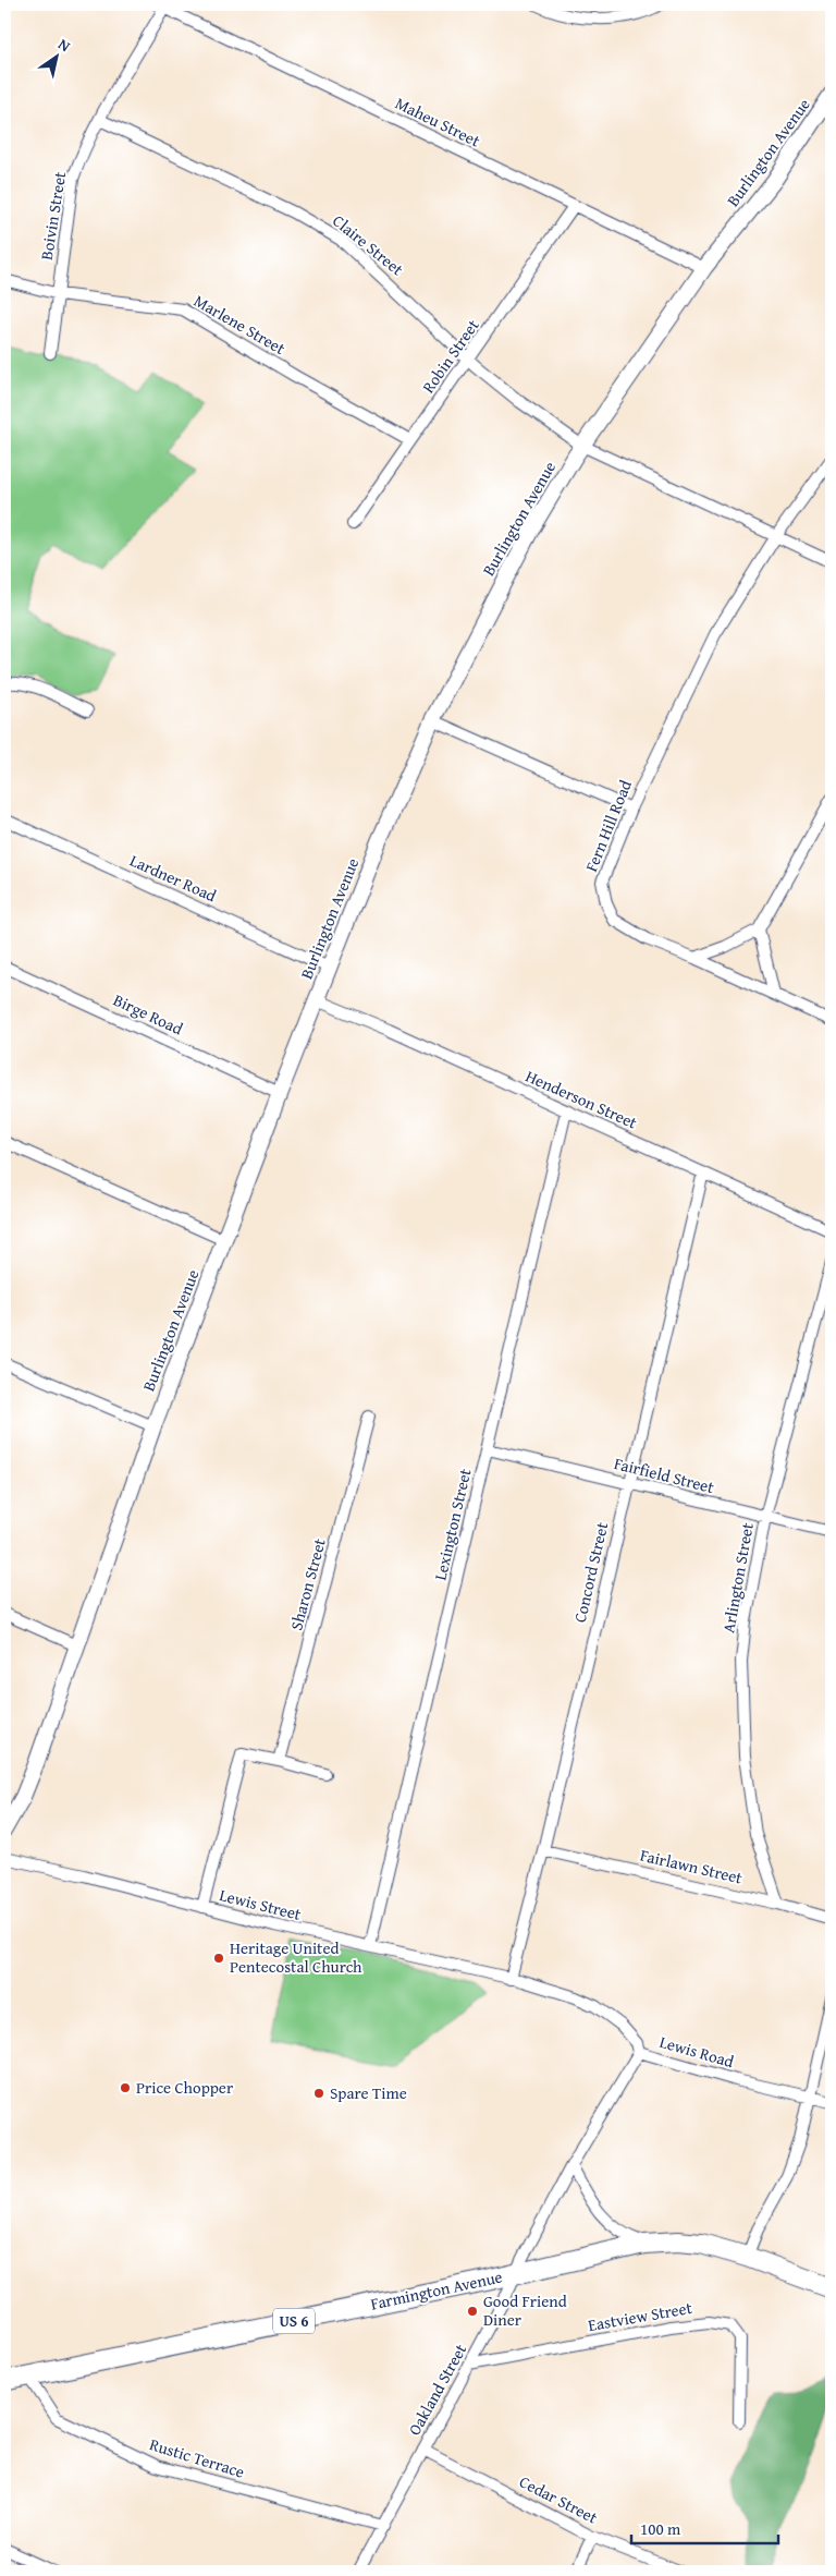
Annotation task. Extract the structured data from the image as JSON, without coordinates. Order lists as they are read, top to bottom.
{
  "streets": {
    "highway": ["Farmington Avenue", "US 6"],
    "main road": ["Burlington Avenue"],
    "street": [
      "Maheu Street",
      "Boivin Street",
      "Claire Street",
      "Marlene Street",
      "Robin Street",
      "Fern Hill Road",
      "Lardner Road",
      "Birge Road",
      "Henderson Street",
      "Fairfield Street",
      "Lexington Street",
      "Concord Street",
      "Arlington Street",
      "Sharon Street",
      "Fairlawn Street",
      "Lewis Street",
      "Lewis Road",
      "Eastview Street",
      "Oakland Street",
      "Rustic Terrace",
      "Cedar Street"
    ]
  },
  "crossings": [
    ["Maheu Street", "Burlington Avenue"],
    ["Maheu Street", "Boivin Street"],
    ["Maheu Street", "Robin Street"],
    ["Burlington Avenue", "Claire Street"],
    ["Burlington Avenue", "Lardner Road"],
    ["Burlington Avenue", "Birge Road"],
    ["Burlington Avenue", "Henderson Street"],
    ["Boivin Street", "Claire Street"],
    ["Boivin Street", "Marlene Street"],
    ["Claire Street", "Robin Street"],
    ["Claire Street", "Fern Hill Road"],
    ["Marlene Street", "Robin Street"],
    ["Henderson Street", "Lexington Street"],
    ["Henderson Street", "Concord Street"],
    ["Fairfield Street", "Lexington Street"],
    ["Fairfield Street", "Concord Street"],
    ["Fairfield Street", "Arlington Street"],
    ["Lexington Street", "Lewis Street"],
    ["Concord Street", "Fairlawn Street"],
    ["Concord Street", "Lewis Street"],
    ["Concord Street", "Lewis Road"],
    ["Arlington Street", "Fairlawn Street"],
    ["Lewis Street", "Lewis Road"],
    ["Lewis Road", "Oakland Street"],
    ["Farmington Avenue", "Oakland Street"],
    ["Farmington Avenue", "Rustic Terrace"],
    ["Eastview Street", "Oakland Street"],
    ["Oakland Street", "Rustic Terrace"],
    ["Oakland Street", "Cedar Street"]
  ],
  "places": [
    "Heritage United Pentecostal Church",
    "Price Chopper",
    "Spare Time",
    "Good Friend Diner"
  ],
  "scale_bar": "100 m",
  "north": "top right"
}
